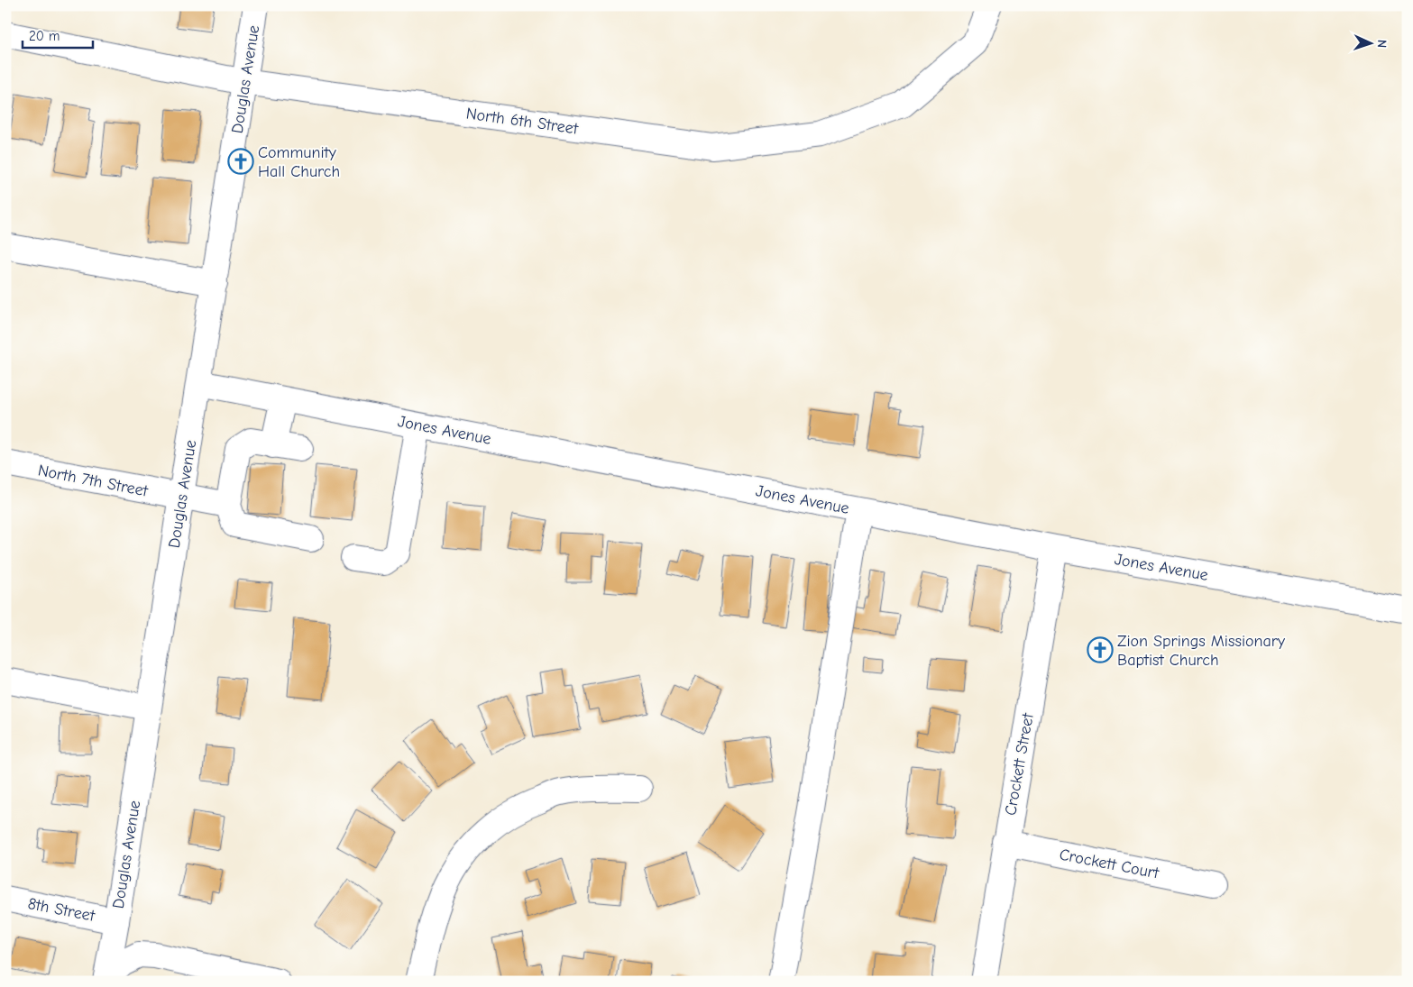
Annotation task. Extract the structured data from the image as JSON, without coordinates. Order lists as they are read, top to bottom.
{
  "streets": {
    "street": [
      "Douglas Avenue",
      "North 6th Street",
      "Jones Avenue",
      "North 7th Street",
      "Crockett Street",
      "Crockett Court",
      "8th Street"
    ]
  },
  "crossings": [
    ["Douglas Avenue", "North 6th Street"],
    ["Douglas Avenue", "Jones Avenue"],
    ["Douglas Avenue", "North 7th Street"],
    ["Douglas Avenue", "8th Street"],
    ["Jones Avenue", "Crockett Street"],
    ["Crockett Street", "Crockett Court"]
  ],
  "places": {
    "church": ["Community Hall Church", "Zion Springs Missionary Baptist Church"]
  },
  "scale_bar": "20 m",
  "north": "right"
}
